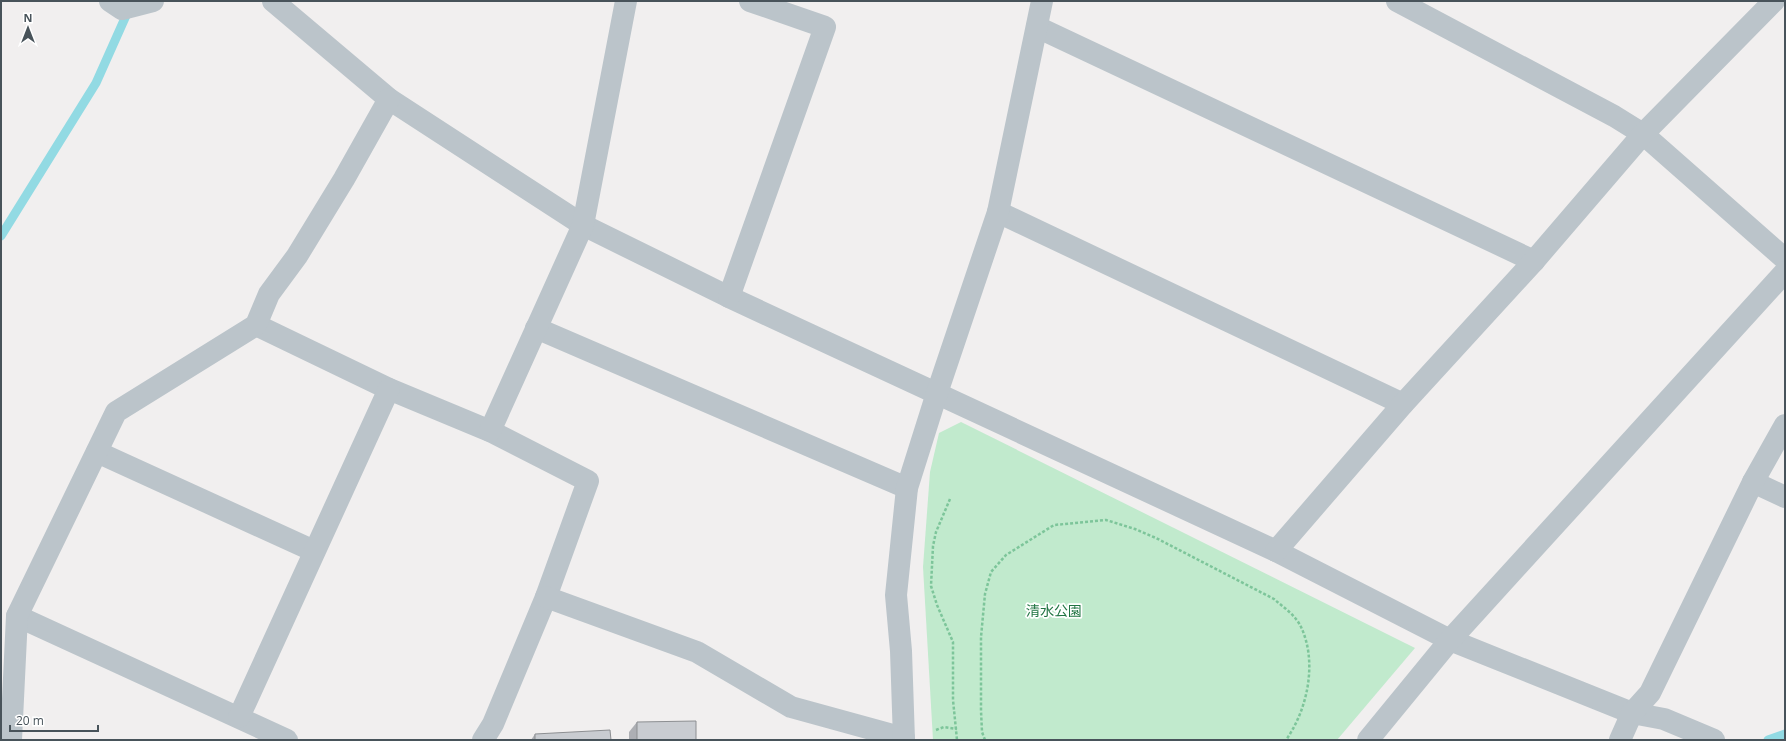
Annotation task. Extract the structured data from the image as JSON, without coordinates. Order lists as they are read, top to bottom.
{
  "parks": ["清水公園"],
  "scale_bar": "20 m",
  "north": "top"
}
